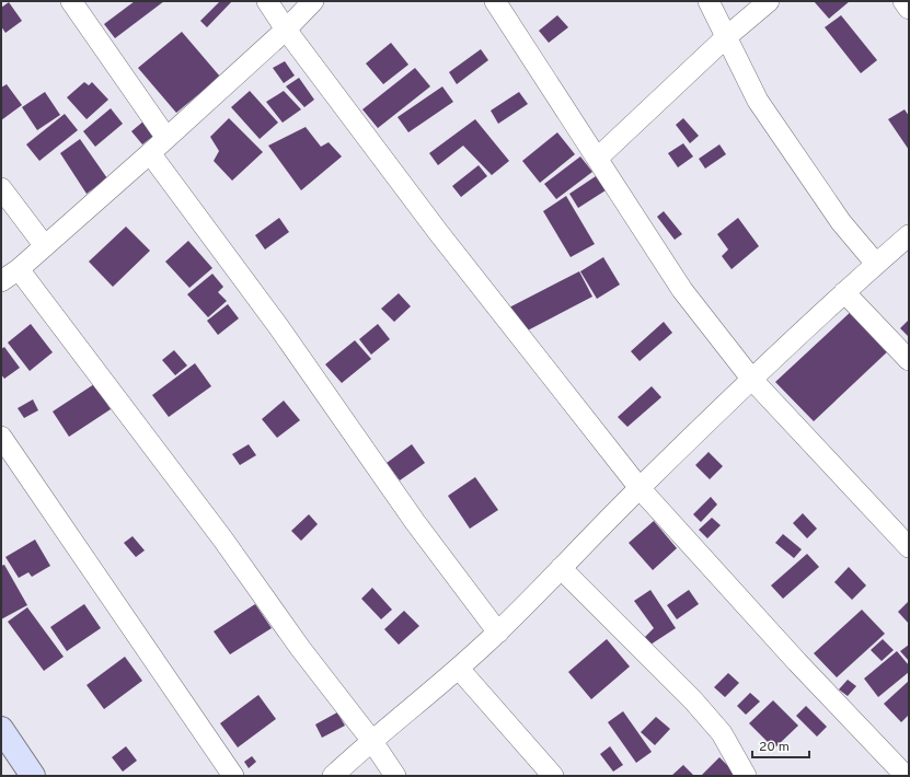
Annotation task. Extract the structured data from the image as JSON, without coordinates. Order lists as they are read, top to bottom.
{
  "scale_bar": "20 m"
}
